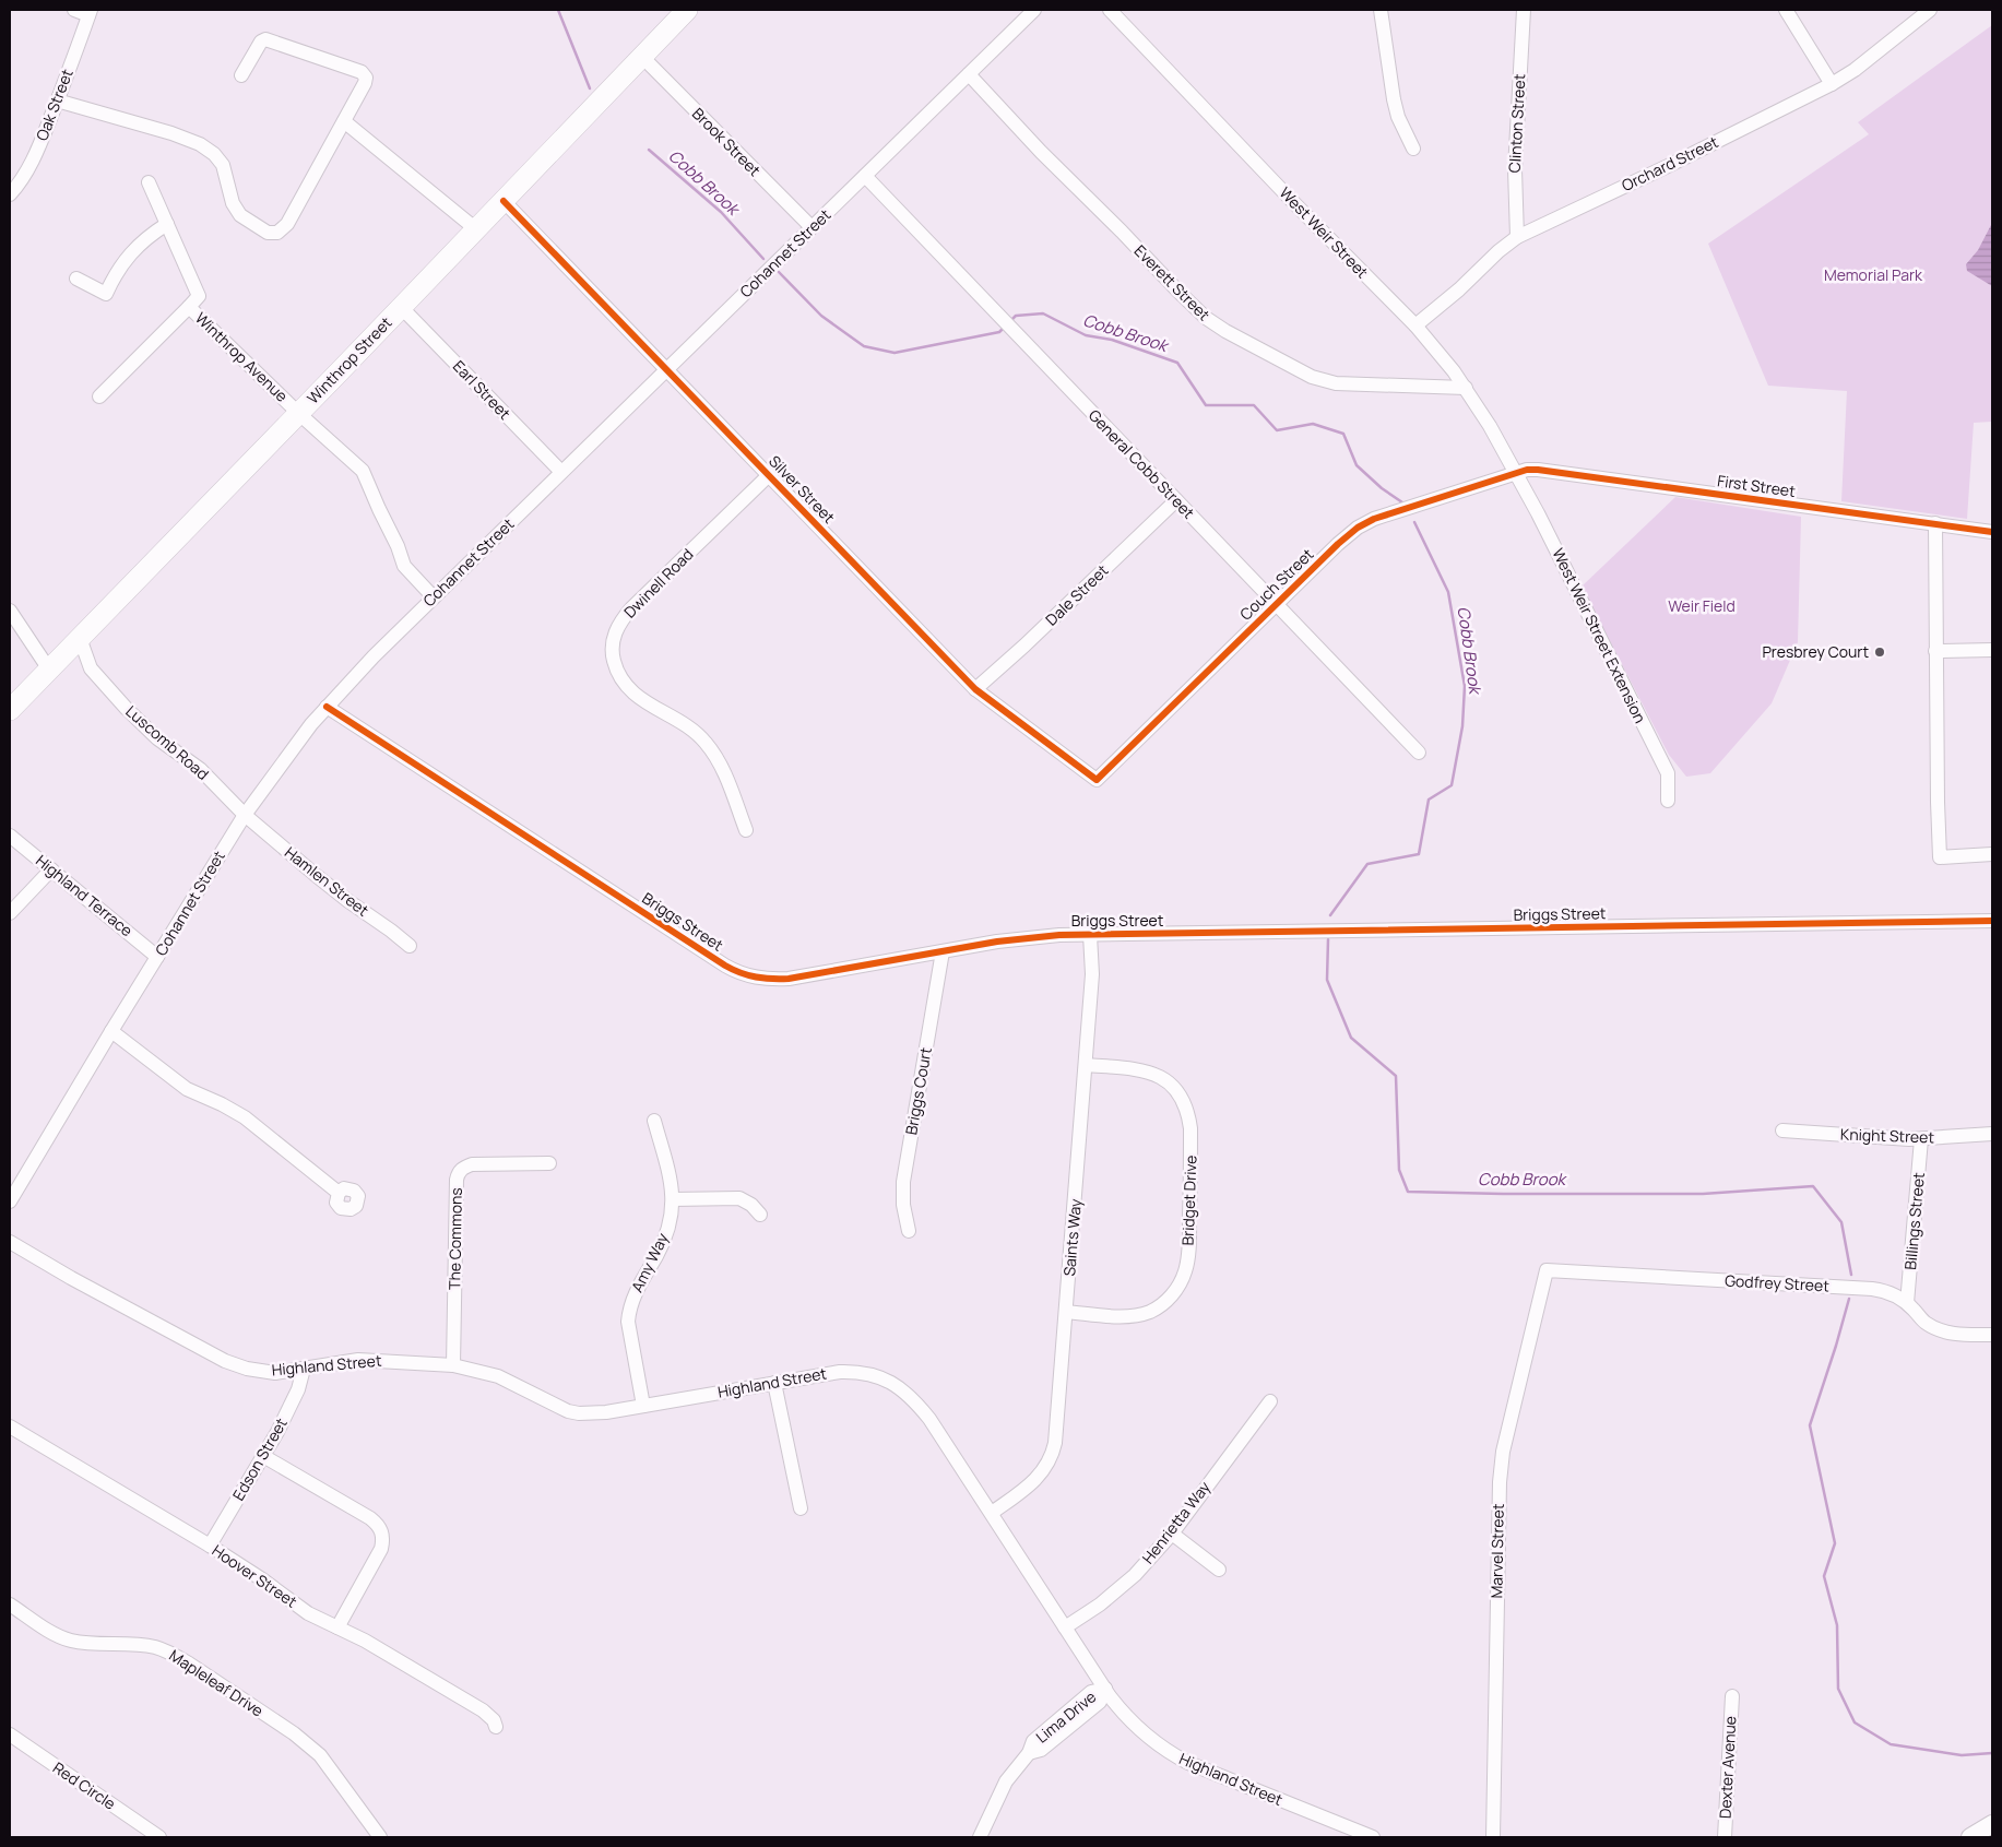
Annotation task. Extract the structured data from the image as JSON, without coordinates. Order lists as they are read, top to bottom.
{
  "streets": {
    "highway": ["Winthrop Street"],
    "street": [
      "Oak Street",
      "Clinton Street",
      "Brook Street",
      "Orchard Street",
      "West Weir Street",
      "Cohannet Street",
      "Everett Street",
      "Winthrop Avenue",
      "Earl Street",
      "General Cobb Street",
      "First Street",
      "Silver Street",
      "Dwinell Road",
      "Couch Street",
      "Dale Street",
      "West Weir Street Extension",
      "Luscomb Road",
      "Hamlen Street",
      "Highland Terrace",
      "Briggs Street",
      "Briggs Court",
      "Knight Street",
      "Bridget Drive",
      "Billings Street",
      "Saints Way",
      "The Commons",
      "Amy Way",
      "Godfrey Street",
      "Highland Street",
      "Edson Street",
      "Henrietta Way",
      "Marvel Street",
      "Hoover Street",
      "Mapleleaf Drive",
      "Lima Drive",
      "Dexter Avenue",
      "Red Circle"
    ]
  },
  "crossings": [
    ["Clinton Street", "Orchard Street"],
    ["Brook Street", "Cohannet Street"],
    ["Brook Street", "Winthrop Street"],
    ["Orchard Street", "West Weir Street"],
    ["West Weir Street", "Everett Street"],
    ["West Weir Street", "First Street"],
    ["West Weir Street", "Couch Street"],
    ["West Weir Street", "West Weir Street Extension"],
    ["Cohannet Street", "Everett Street"],
    ["Cohannet Street", "Winthrop Avenue"],
    ["Cohannet Street", "Earl Street"],
    ["Cohannet Street", "General Cobb Street"],
    ["Cohannet Street", "Silver Street"],
    ["Cohannet Street", "Luscomb Road"],
    ["Cohannet Street", "Hamlen Street"],
    ["Cohannet Street", "Highland Terrace"],
    ["Cohannet Street", "Briggs Street"],
    ["Winthrop Avenue", "Winthrop Street"],
    ["Winthrop Street", "Earl Street"],
    ["Winthrop Street", "Silver Street"],
    ["Winthrop Street", "Luscomb Road"],
    ["General Cobb Street", "Couch Street"],
    ["General Cobb Street", "Dale Street"],
    ["First Street", "Couch Street"],
    ["First Street", "West Weir Street Extension"],
    ["Silver Street", "Dwinell Road"],
    ["Silver Street", "Couch Street"],
    ["Silver Street", "Dale Street"],
    ["Couch Street", "West Weir Street Extension"],
    ["Luscomb Road", "Hamlen Street"],
    ["Briggs Street", "Briggs Court"],
    ["Briggs Street", "Saints Way"],
    ["Knight Street", "Billings Street"],
    ["Bridget Drive", "Saints Way"],
    ["Billings Street", "Godfrey Street"],
    ["Saints Way", "Highland Street"],
    ["The Commons", "Highland Street"],
    ["Amy Way", "Highland Street"],
    ["Godfrey Street", "Marvel Street"],
    ["Highland Street", "Edson Street"],
    ["Highland Street", "Henrietta Way"],
    ["Highland Street", "Lima Drive"],
    ["Edson Street", "Hoover Street"]
  ],
  "water": ["Cobb Brook"],
  "parks": ["Memorial Park", "Weir Field"],
  "places": ["Presbrey Court"]
}
